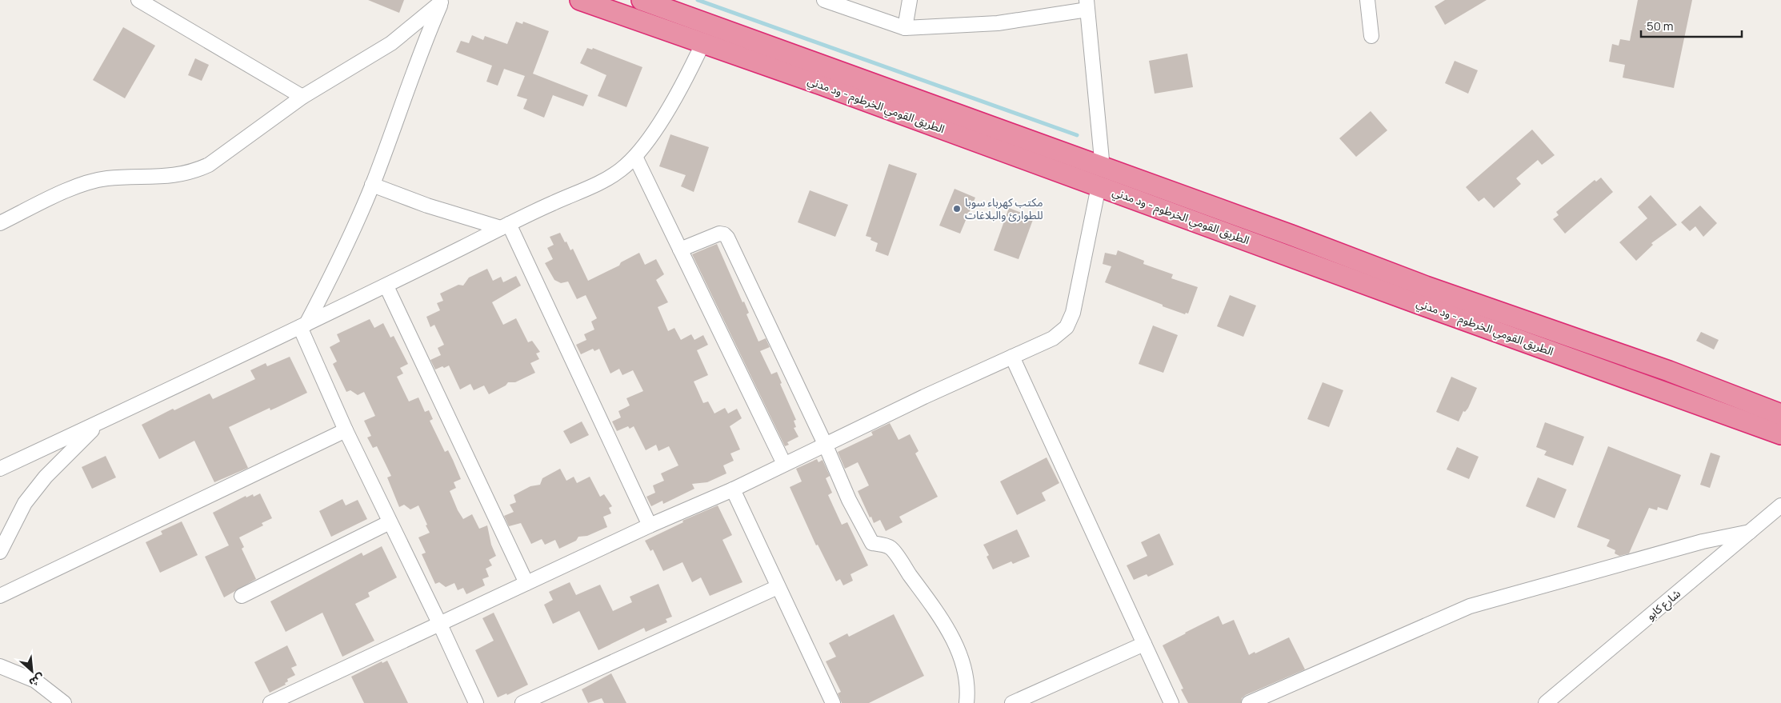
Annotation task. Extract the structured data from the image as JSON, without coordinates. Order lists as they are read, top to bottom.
{
  "streets": {
    "highway": ["الطريق القومي الخرطوم - ود مدني"],
    "street": ["شارع كابو"]
  },
  "places": ["مكتب كهرباء سوبا للطوارئ والبلاغات"],
  "scale_bar": "50 m",
  "north": "bottom right"
}
